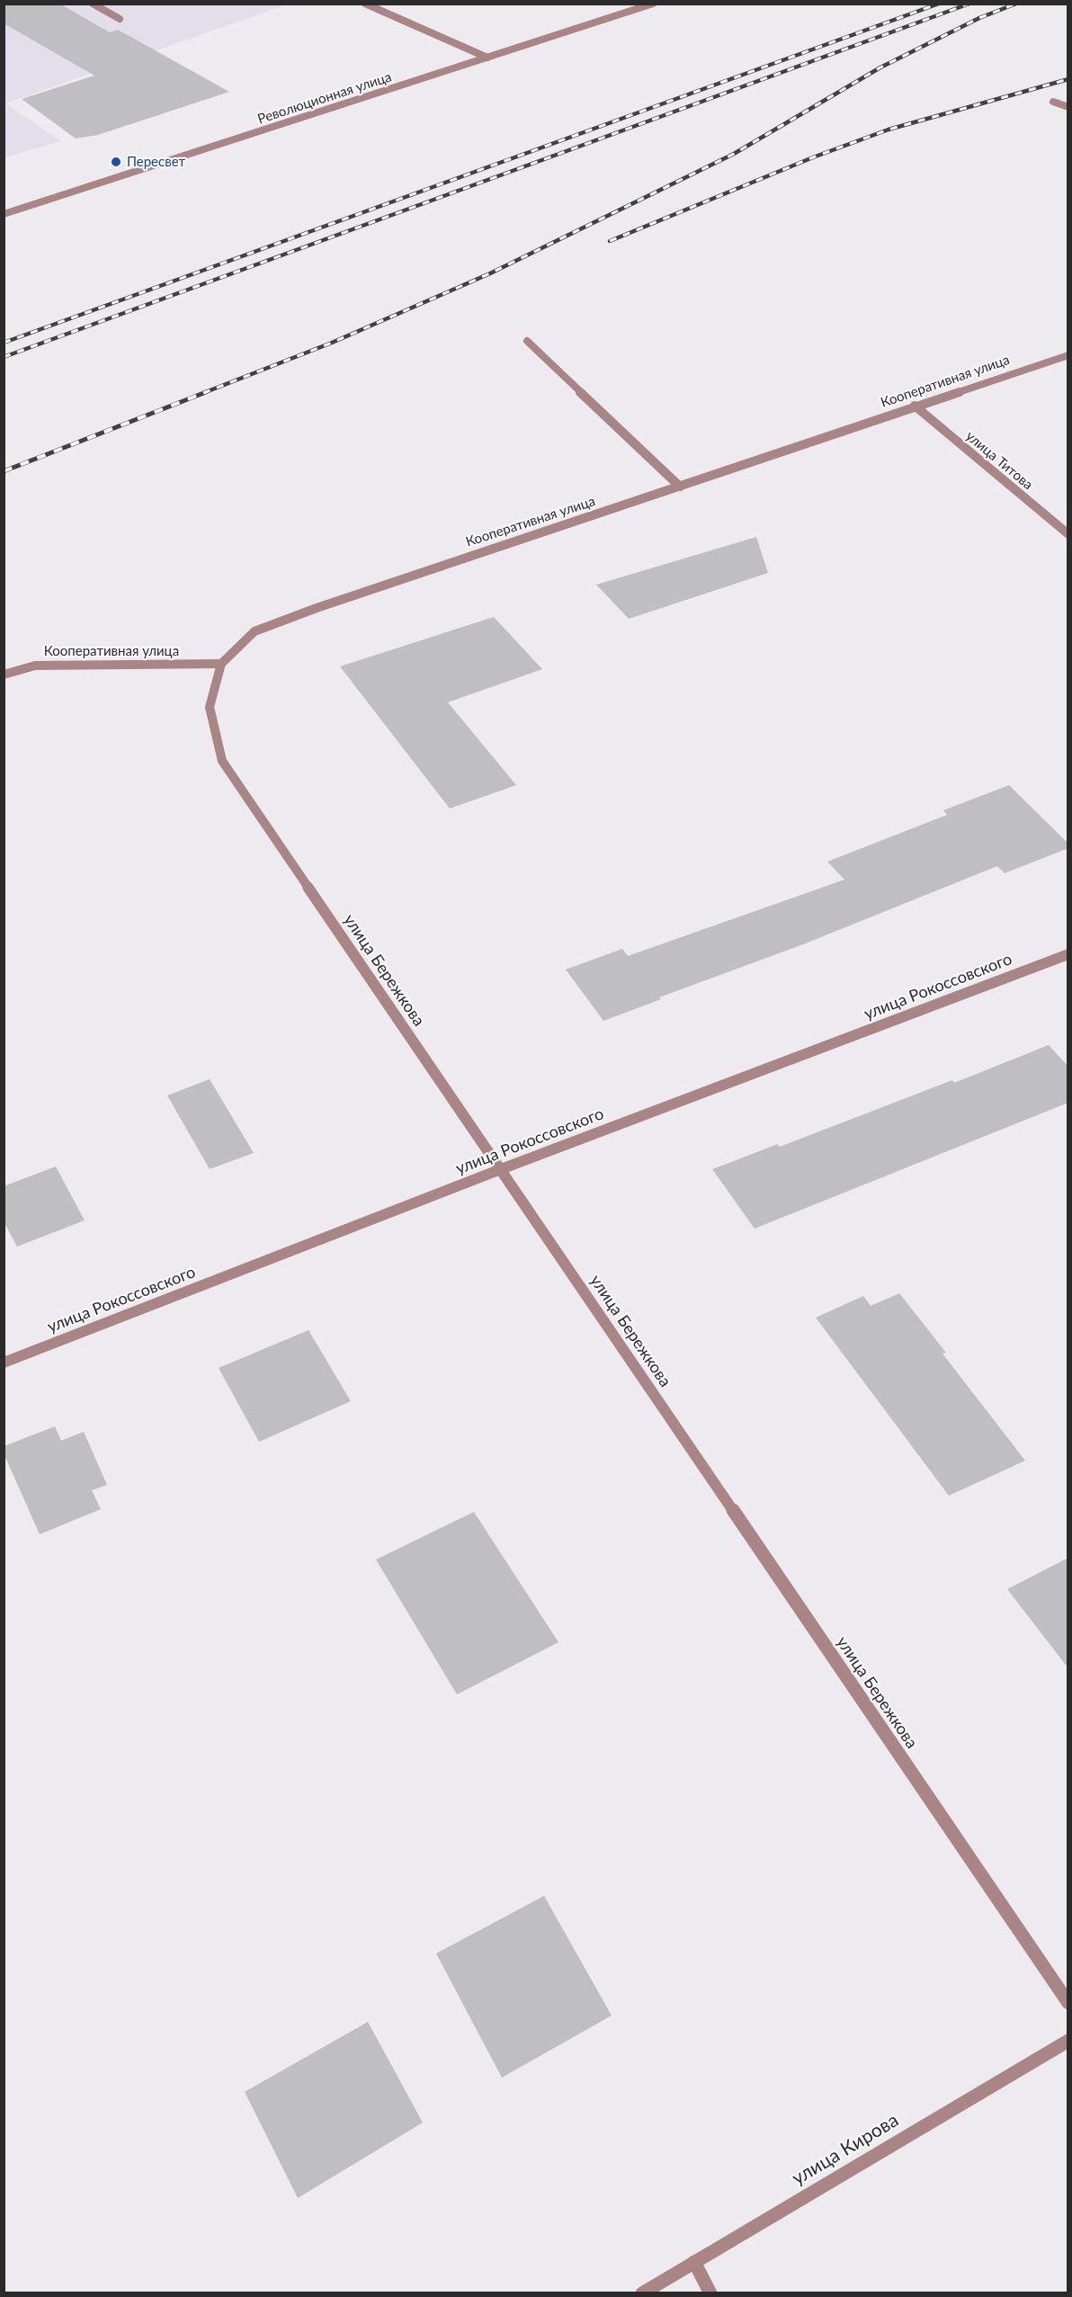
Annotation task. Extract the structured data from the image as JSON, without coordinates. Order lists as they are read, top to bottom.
{
  "streets": {
    "street": [
      "Революционная улица",
      "Кооперативная улица",
      "улица Титова",
      "улица Бережкова",
      "улица Рокоссовского",
      "улица Кирова"
    ]
  },
  "crossings": [
    ["Кооперативная улица", "улица Титова"],
    ["Кооперативная улица", "улица Бережкова"],
    ["улица Бережкова", "улица Рокоссовского"]
  ],
  "places": ["Пересвет"]
}
